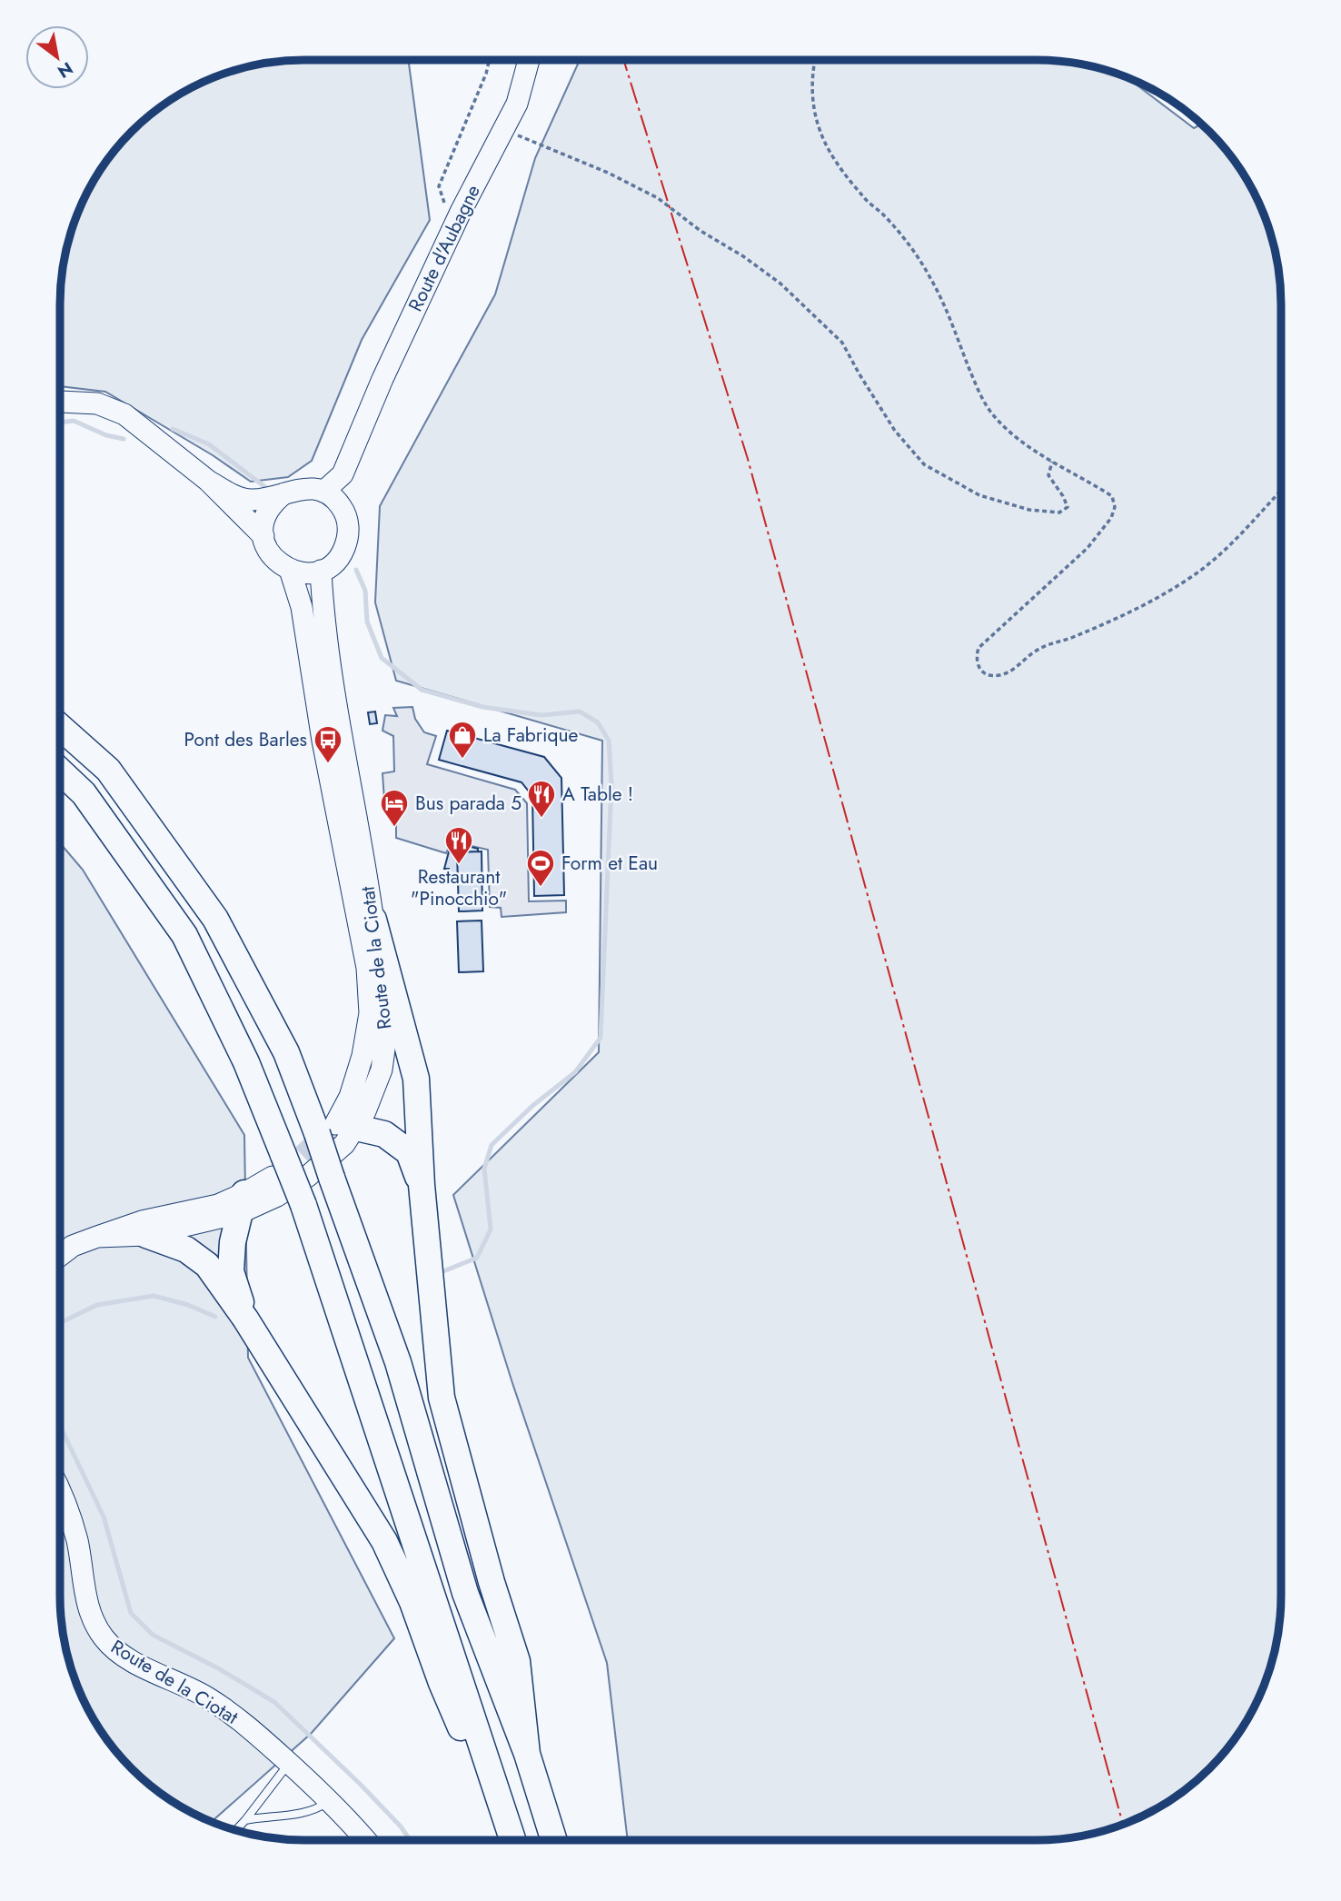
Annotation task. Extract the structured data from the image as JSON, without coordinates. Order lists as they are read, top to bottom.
{
  "streets": {
    "main road": ["Route d'Aubagne", "Route de la Ciotat"]
  },
  "crossings": [
    ["Route d'Aubagne", "Route de la Ciotat"]
  ],
  "places": {
    "shop": ["La Fabrique"],
    "bus stop": ["Pont des Barles"],
    "restaurant": ["A Table !", "Restaurant \"Pinocchio\""],
    "hotel": ["Bus parada 5"],
    "sports": ["Form et Eau"]
  },
  "north": "bottom right"
}
